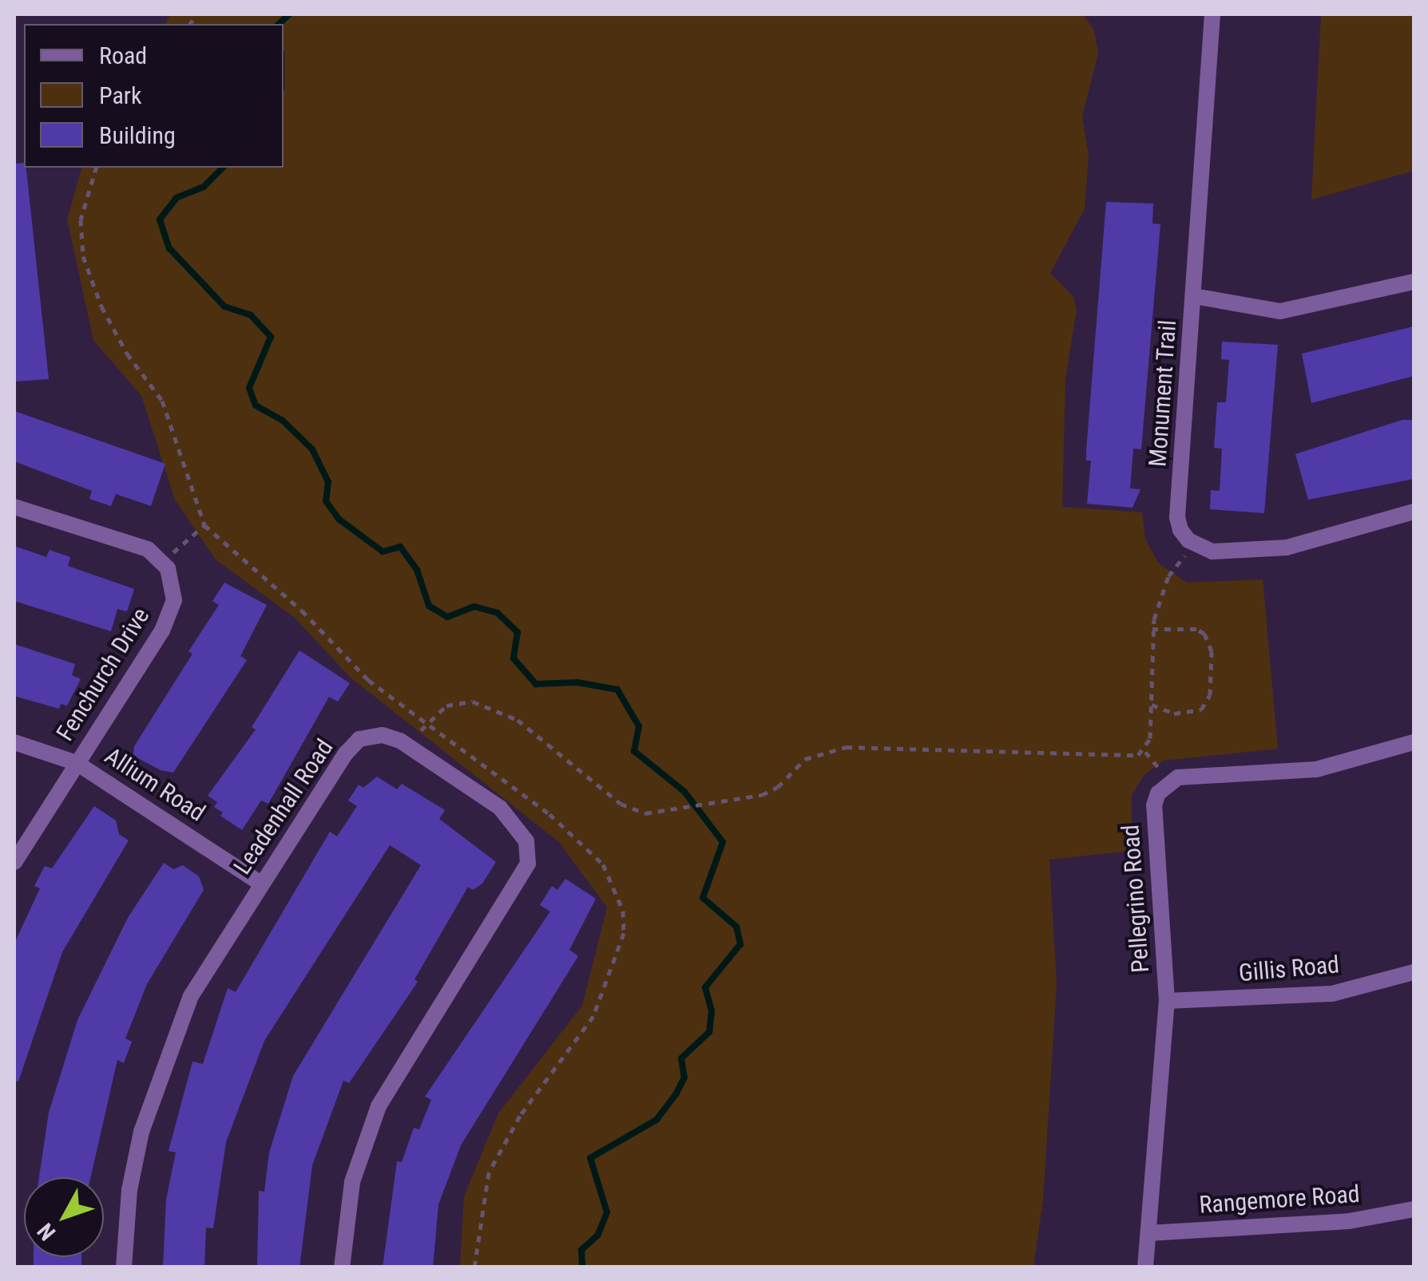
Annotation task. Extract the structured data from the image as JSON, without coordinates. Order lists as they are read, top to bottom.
{
  "streets": {
    "street": [
      "Monument Trail",
      "Fenchurch Drive",
      "Allium Road",
      "Leadenhall Road",
      "Pellegrino Road",
      "Gillis Road",
      "Rangemore Road"
    ]
  },
  "crossings": [
    ["Fenchurch Drive", "Allium Road"],
    ["Allium Road", "Leadenhall Road"],
    ["Pellegrino Road", "Gillis Road"],
    ["Pellegrino Road", "Rangemore Road"]
  ],
  "legend": ["Road", "Park", "Building"],
  "north": "bottom left"
}
